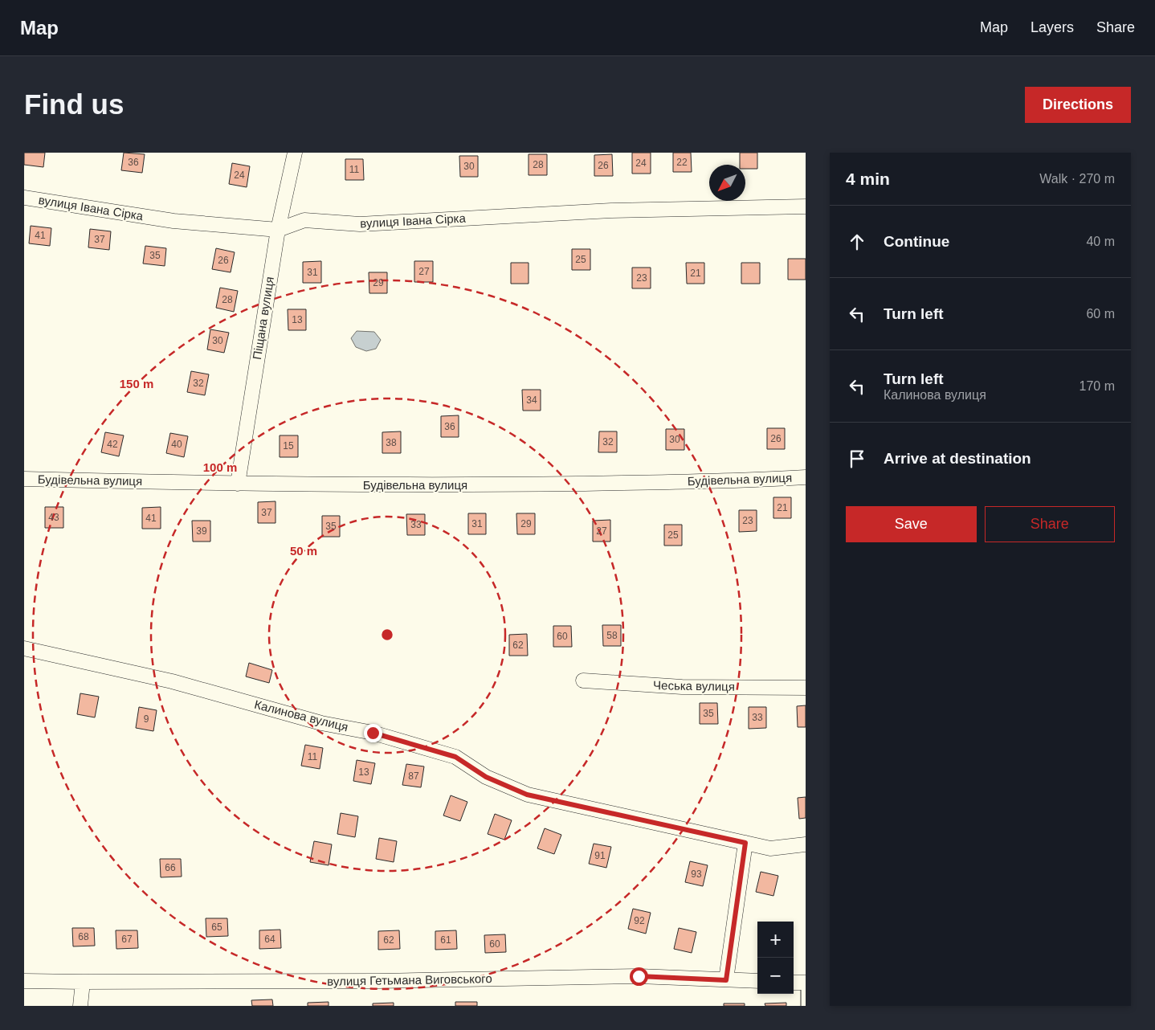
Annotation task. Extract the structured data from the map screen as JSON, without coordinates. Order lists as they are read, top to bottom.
{
  "streets": {
    "street": [
      "вулиця Івана Сірка",
      "Піщана вулиця",
      "Будівельна вулиця",
      "Чеська вулиця",
      "Калинова вулиця",
      "вулиця Гетьмана Виговського"
    ]
  },
  "crossings": [
    ["вулиця Івана Сірка", "Піщана вулиця"],
    ["Піщана вулиця", "Будівельна вулиця"]
  ],
  "house_numbers": [
    "36",
    "22",
    "24",
    "28",
    "26",
    "30",
    "11",
    "24",
    "41",
    "37",
    "35",
    "25",
    "26",
    "27",
    "31",
    "21",
    "23",
    "29",
    "28",
    "13",
    "30",
    "32",
    "34",
    "36",
    "26",
    "30",
    "32",
    "38",
    "42",
    "40",
    "15",
    "21",
    "37",
    "43",
    "41",
    "23",
    "31",
    "29",
    "33",
    "35",
    "39",
    "27",
    "25",
    "58",
    "60",
    "62",
    "35",
    "33",
    "9",
    "11",
    "13",
    "87",
    "91",
    "66",
    "93",
    "92",
    "65",
    "68",
    "67",
    "64",
    "62",
    "61",
    "60"
  ],
  "north": "bottom left",
  "page": {
    "header": "Map",
    "nav": ["Map", "Layers", "Share"],
    "buttons": [
      "Directions",
      ["Save", "Share"]
    ],
    "title": "Find us",
    "heading": ["4 min", "Walk · 270 m"],
    "list": [
      ["Continue", "40 m"],
      ["Turn left", "60 m"],
      ["Turn left", "Калинова вулиця", "170 m"],
      "Arrive at destination"
    ],
    "map_buttons": ["+", "−"]
  },
  "rings": ["150 m", "100 m", "50 m"]
}
